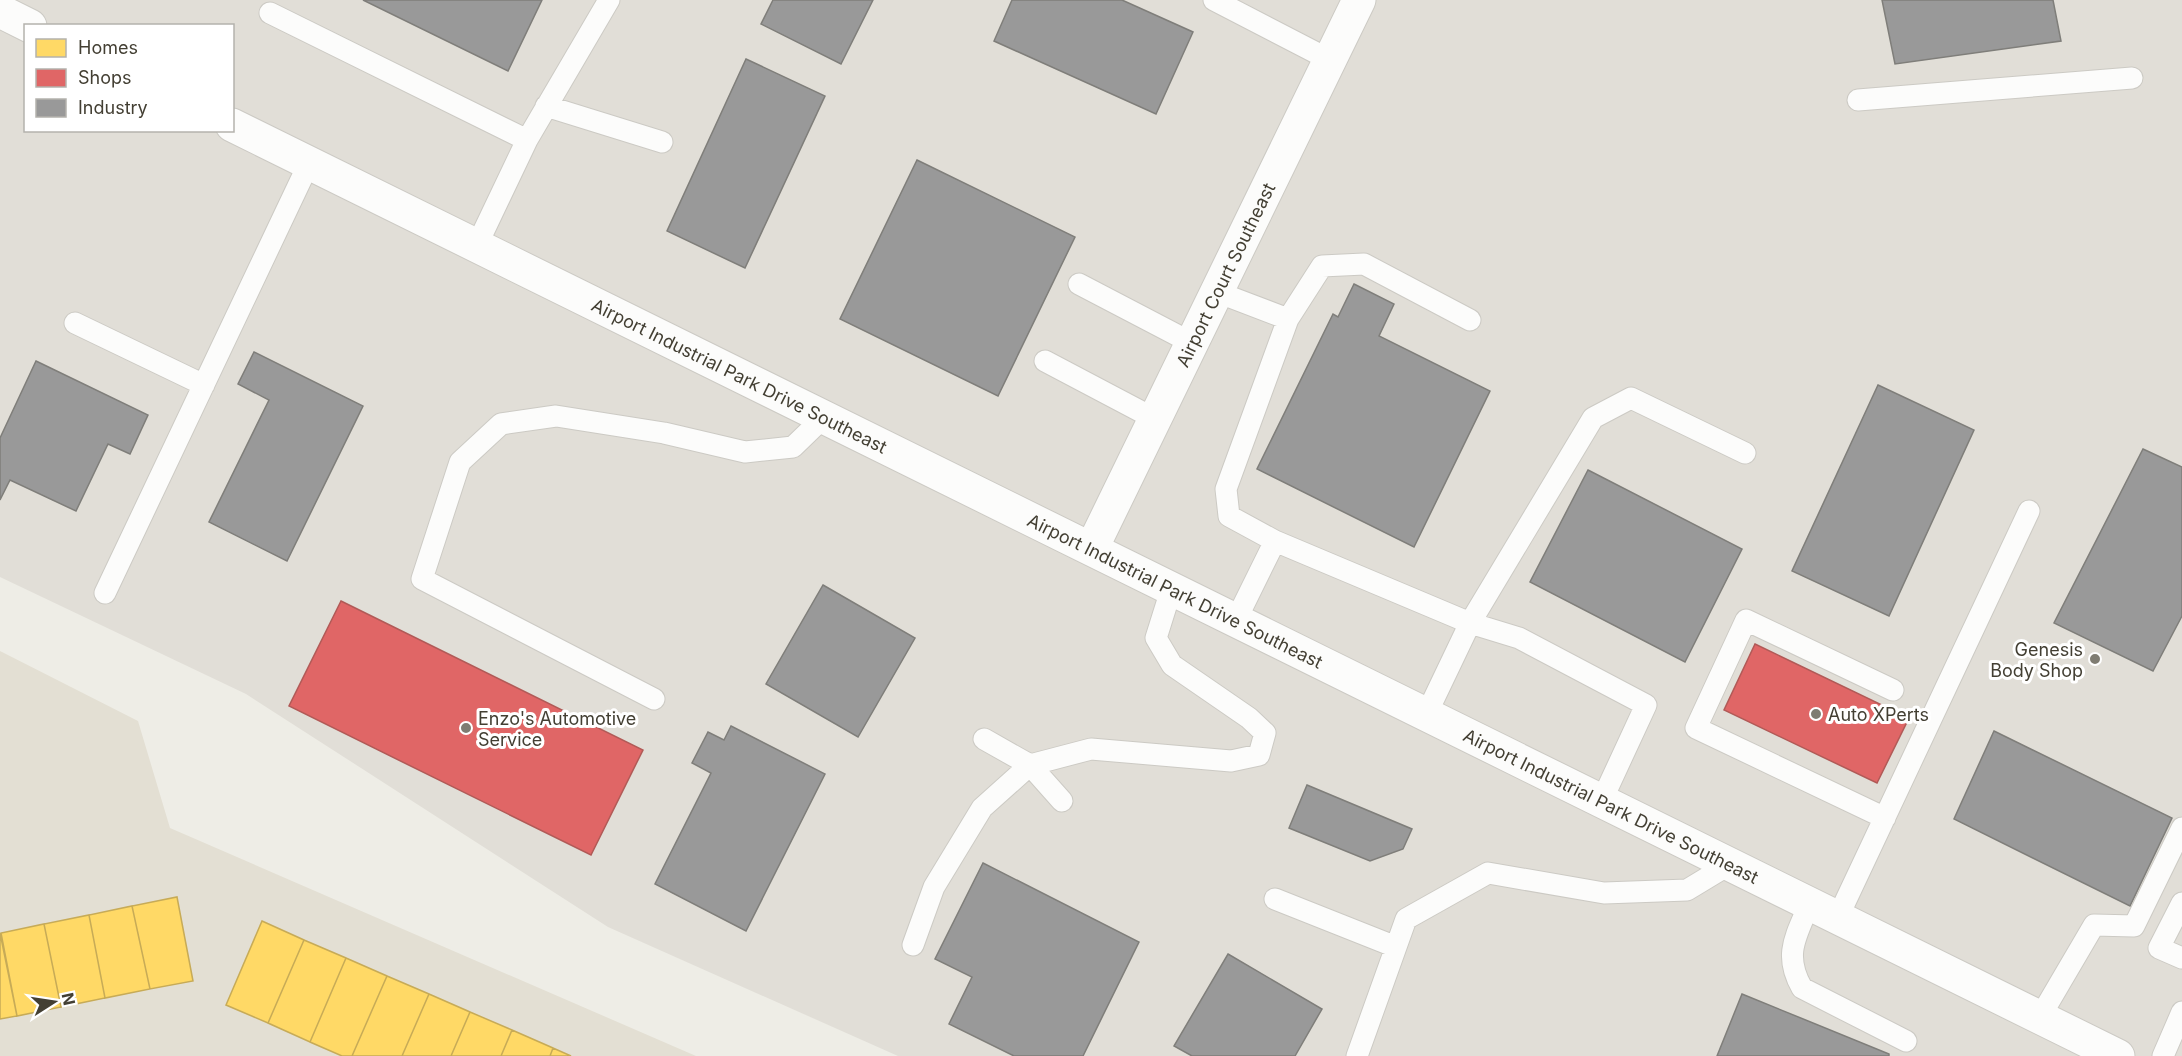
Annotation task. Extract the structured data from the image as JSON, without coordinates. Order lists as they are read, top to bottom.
{
  "streets": {
    "street": ["Airport Court Southeast", "Airport Industrial Park Drive Southeast"]
  },
  "crossings": [
    ["Airport Court Southeast", "Airport Industrial Park Drive Southeast"]
  ],
  "places": ["Genesis Body Shop", "Auto XPerts", "Enzo's Automotive Service"],
  "legend": ["Homes", "Shops", "Industry"],
  "north": "right"
}
